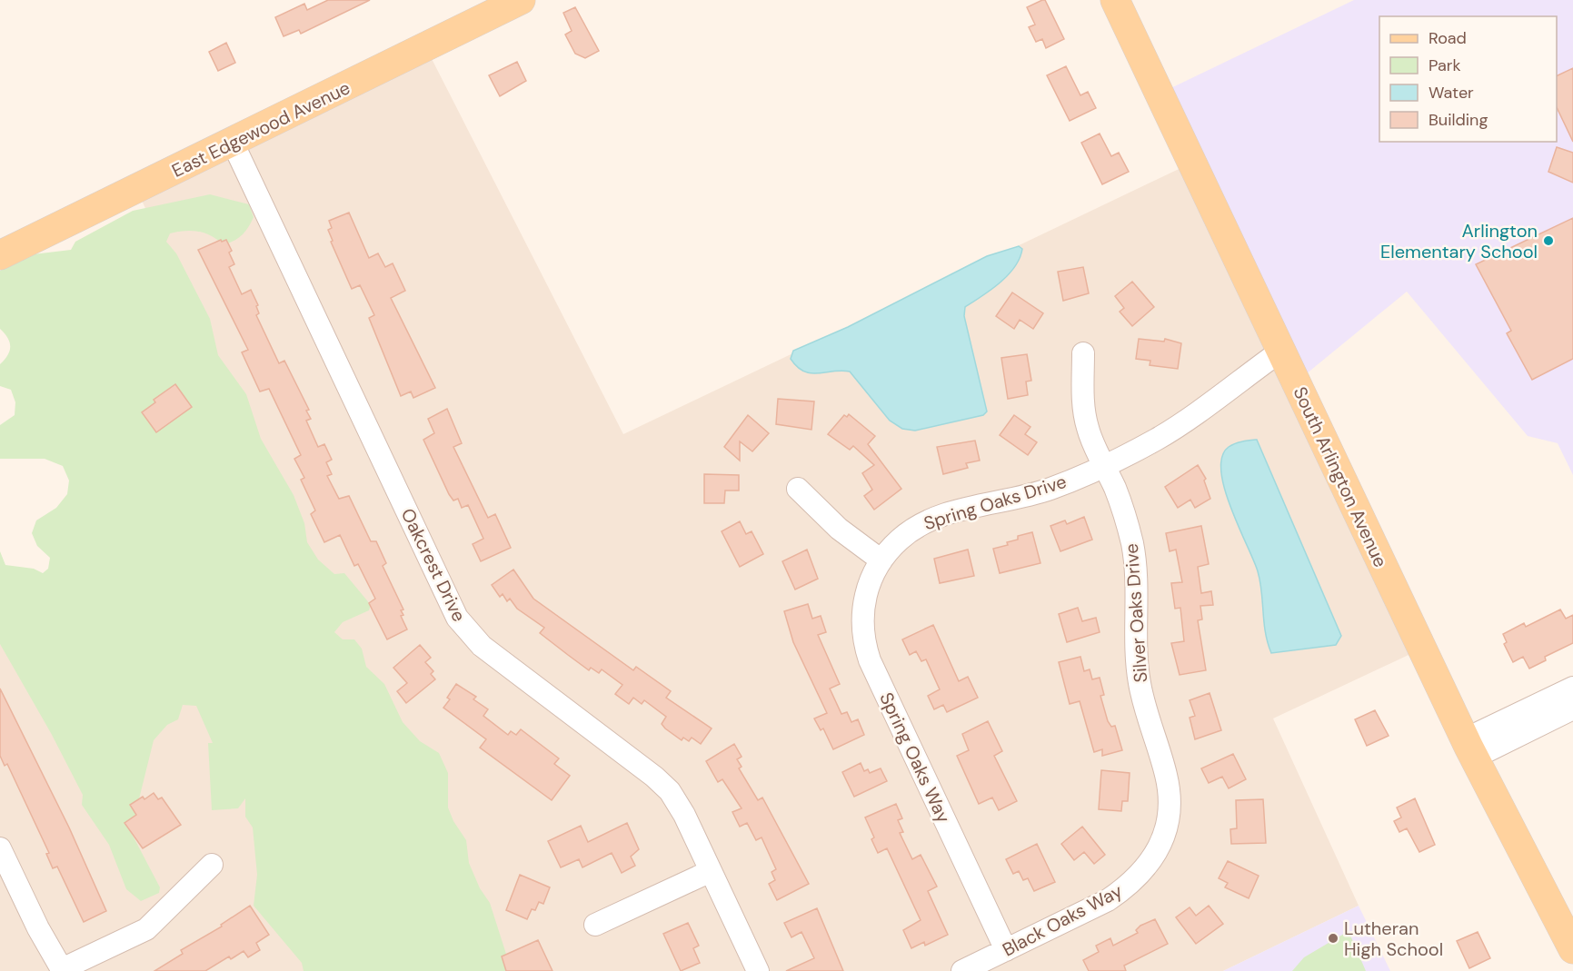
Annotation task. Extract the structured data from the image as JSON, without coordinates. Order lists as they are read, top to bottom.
{
  "streets": {
    "main road": ["East Edgewood Avenue", "South Arlington Avenue"],
    "street": [
      "Spring Oaks Drive",
      "Oakcrest Drive",
      "Silver Oaks Drive",
      "Spring Oaks Way",
      "Black Oaks Way"
    ]
  },
  "crossings": [
    ["East Edgewood Avenue", "Oakcrest Drive"],
    ["South Arlington Avenue", "Spring Oaks Drive"],
    ["Spring Oaks Drive", "Silver Oaks Drive"],
    ["Spring Oaks Drive", "Spring Oaks Way"],
    ["Silver Oaks Drive", "Black Oaks Way"],
    ["Spring Oaks Way", "Black Oaks Way"]
  ],
  "places": ["Arlington Elementary School", "Lutheran High School"],
  "legend": [
    "Road",
    "Park",
    "Water",
    "Building"
  ]
}
